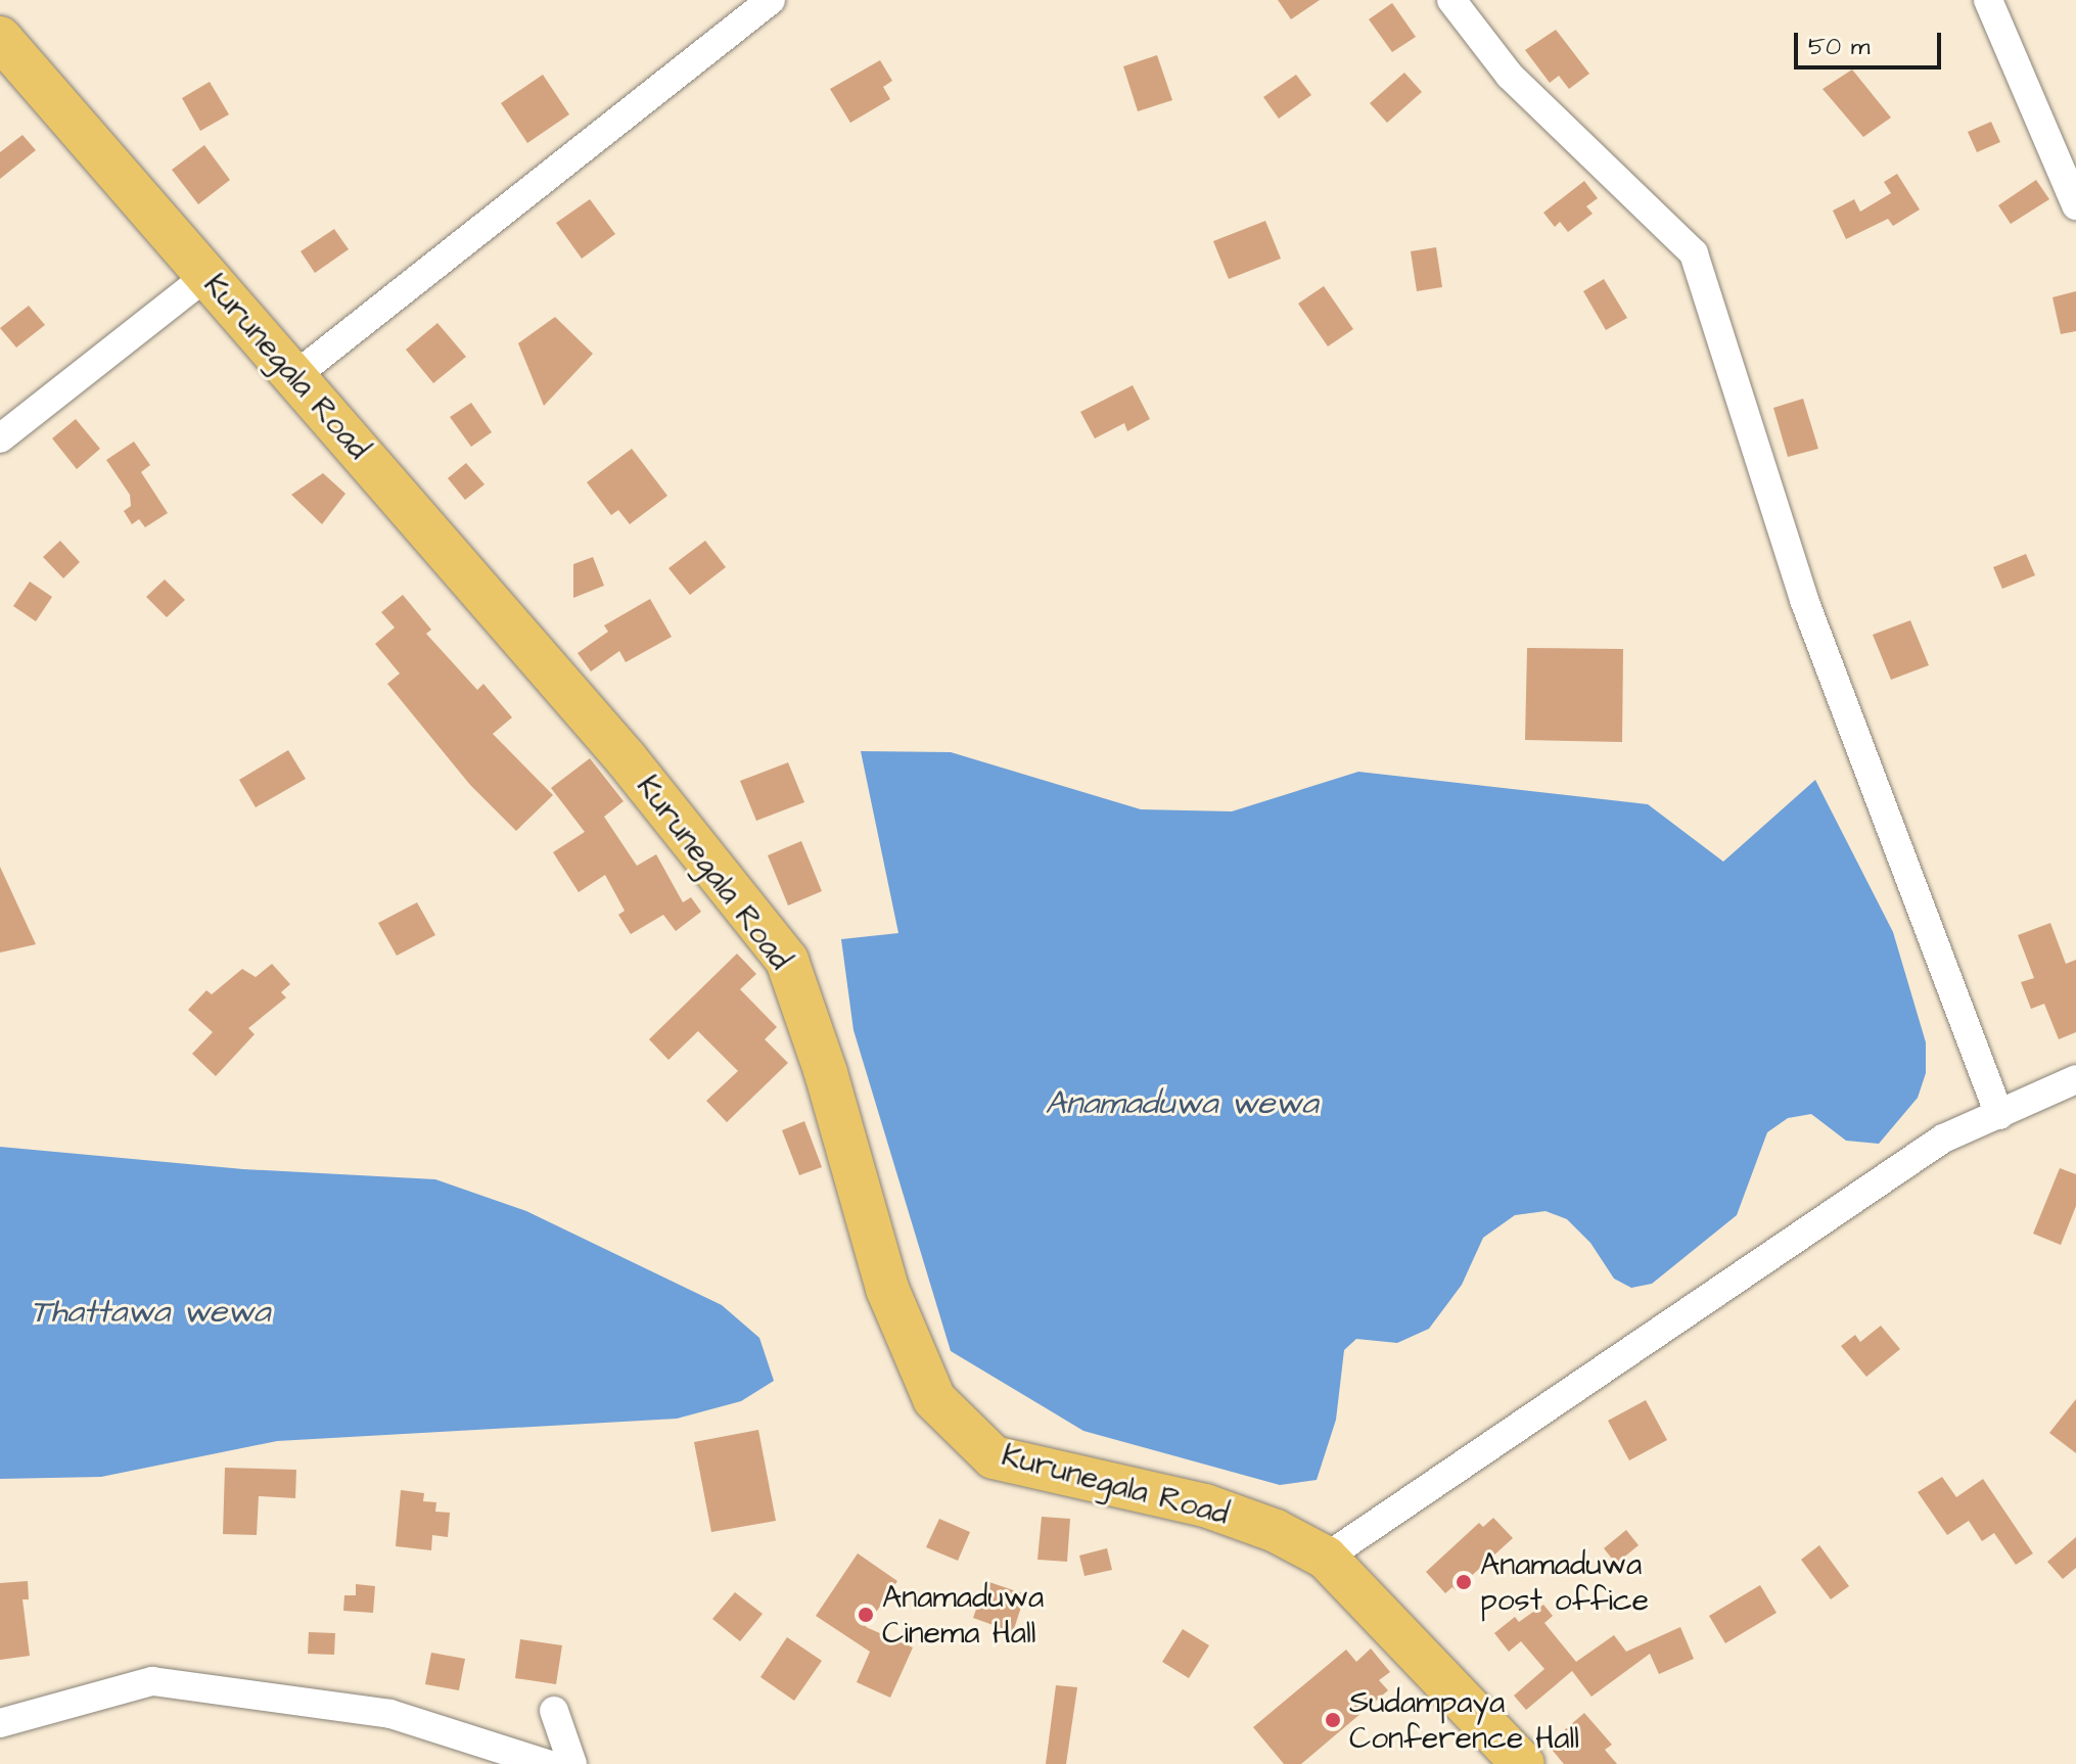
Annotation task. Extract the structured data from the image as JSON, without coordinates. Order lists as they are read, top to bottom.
{
  "streets": {
    "highway": ["Kurunegala Road"]
  },
  "water": ["Anamaduwa wewa", "Thattawa wewa"],
  "places": ["Anamaduwa post office", "Anamaduwa Cinema Hall", "Sudampaya Conference Hall"],
  "scale_bar": "50 m"
}
